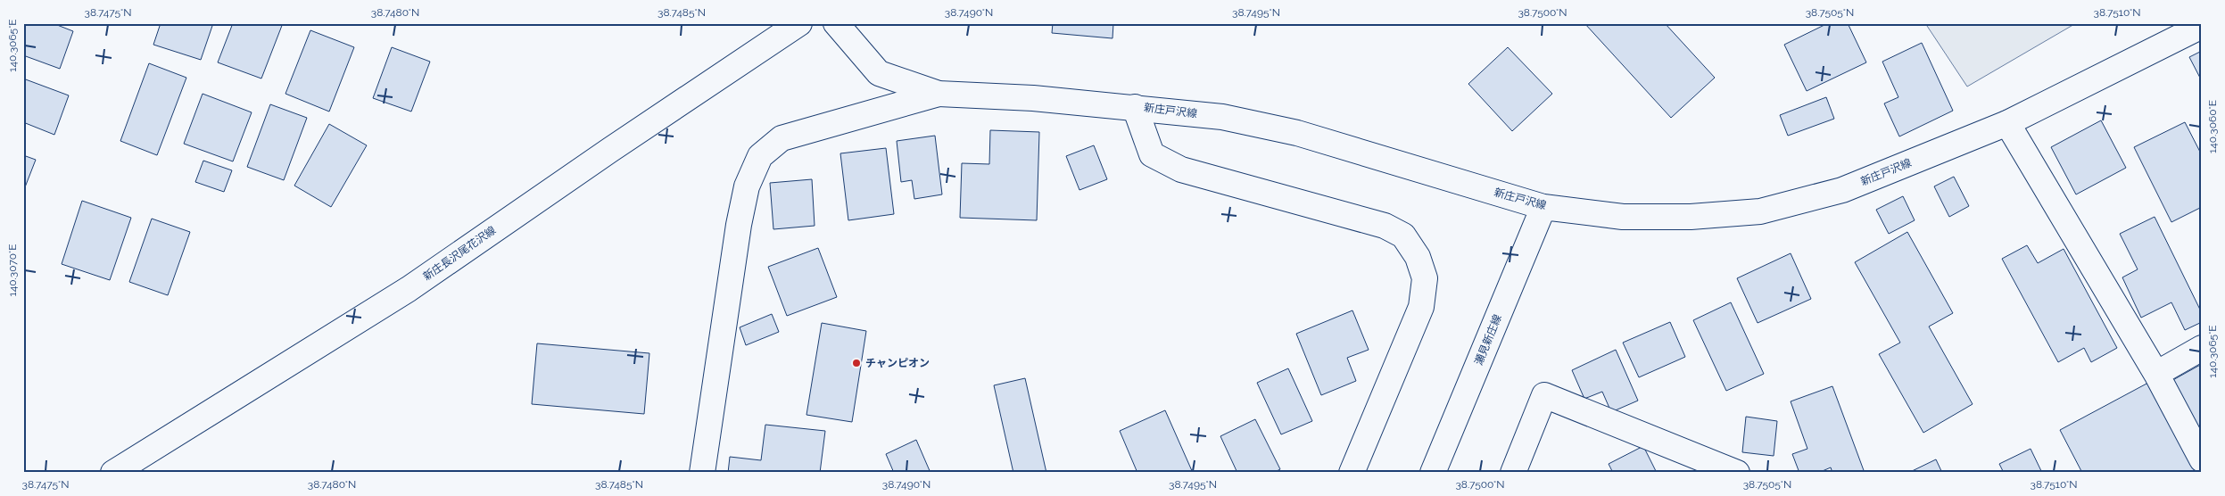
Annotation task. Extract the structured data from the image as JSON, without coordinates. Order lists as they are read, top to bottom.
{
  "streets": {
    "main road": ["新庄戸沢線", "新庄長沢尾花沢線", "瀬見新庄線"]
  },
  "crossings": [
    ["新庄戸沢線", "瀬見新庄線"]
  ],
  "places": ["チャンピオン"],
  "coordinates": [
    "38.7475°N",
    "38.7480°N",
    "38.7485°N",
    "38.7490°N",
    "38.7495°N",
    "38.7500°N",
    "38.7505°N",
    "38.7510°N",
    "140.3065°E",
    "140.3060°E",
    "140.3070°E"
  ]
}
